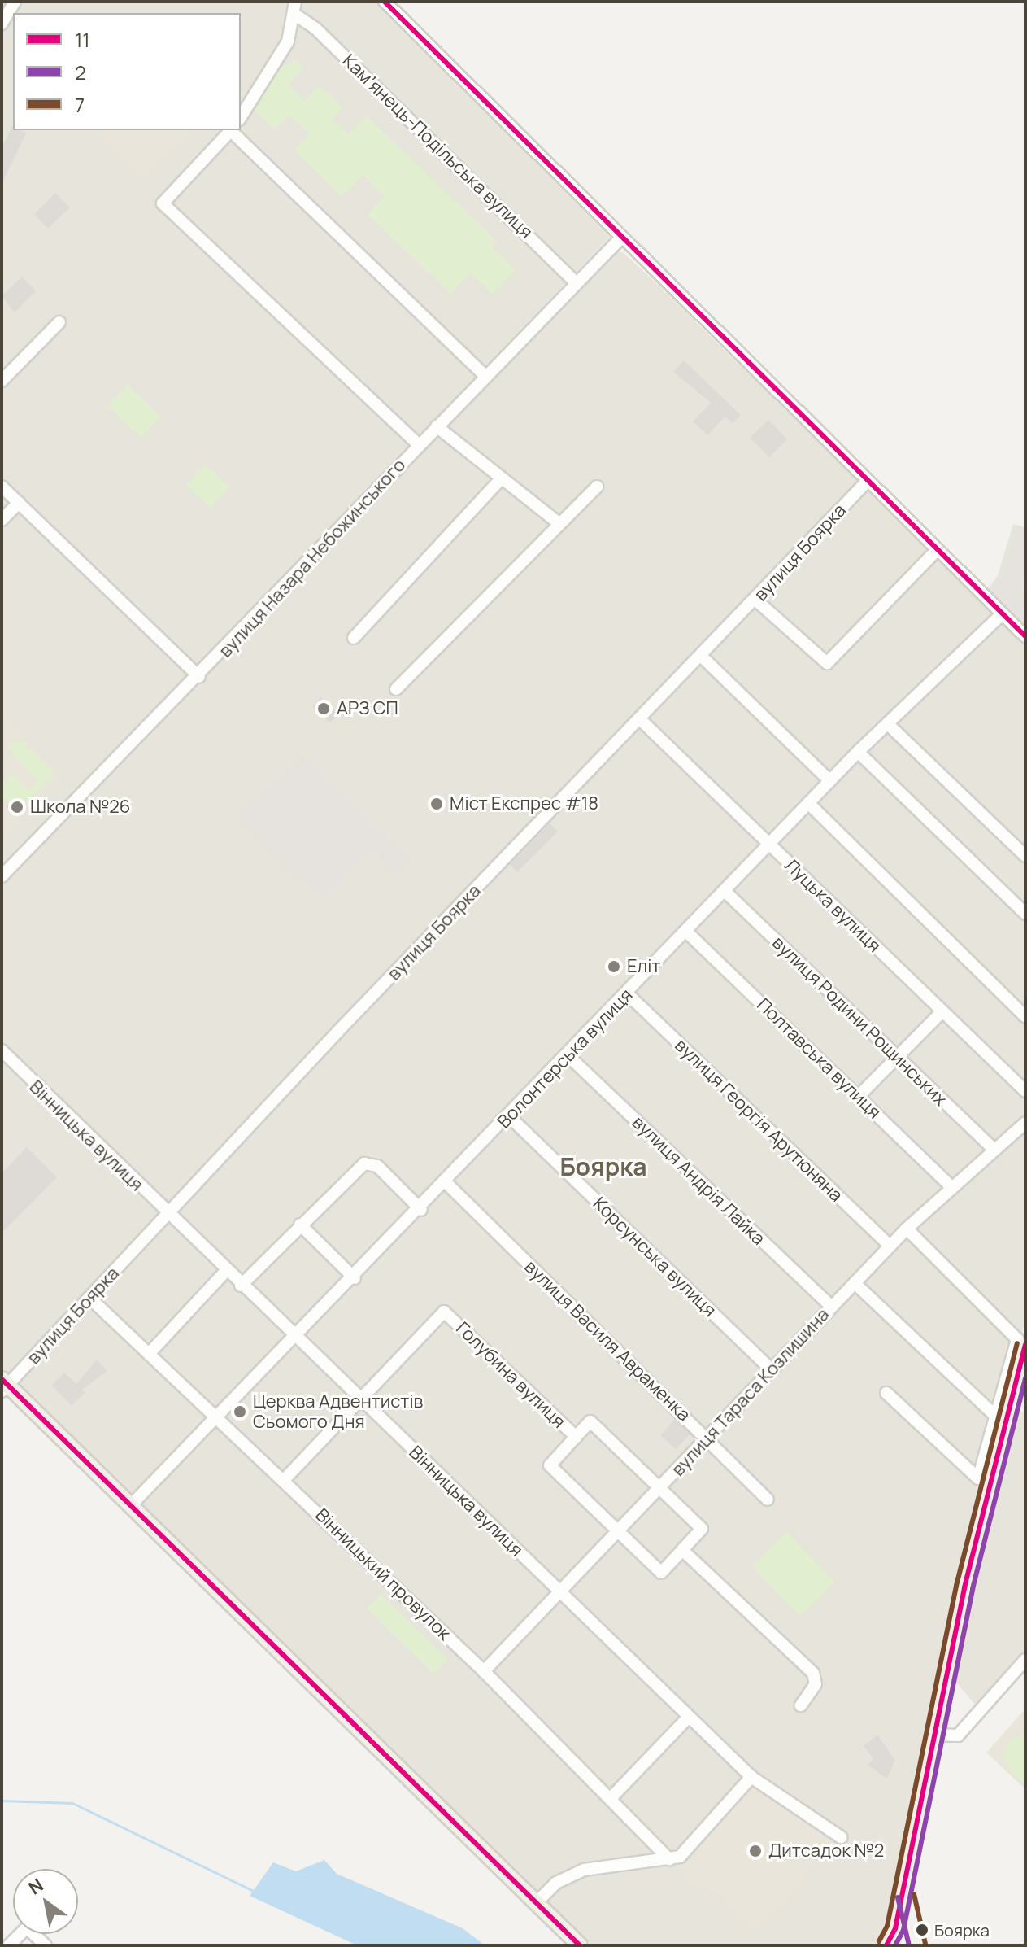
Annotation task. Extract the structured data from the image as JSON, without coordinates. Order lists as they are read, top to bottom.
{
  "streets": {
    "street": [
      "Камʼянець-Подільська вулиця",
      "вулиця Боярка",
      "вулиця Назара Небожинського",
      "Луцька вулиця",
      "вулиця Родини Рощинських",
      "Волонтерська вулиця",
      "Полтавська вулиця",
      "вулиця Георгія Арутюняна",
      "Вінницька вулиця",
      "вулиця Андрія Лайка",
      "Корсунська вулиця",
      "вулиця Василя Авраменка",
      "Голубина вулиця",
      "вулиця Тараса Козлишина",
      "Вінницький провулок"
    ]
  },
  "crossings": [
    ["Камʼянець-Подільська вулиця", "вулиця Назара Небожинського"],
    ["вулиця Боярка", "Луцька вулиця"],
    ["вулиця Боярка", "Вінницька вулиця"],
    ["вулиця Боярка", "Вінницький провулок"],
    ["Луцька вулиця", "Волонтерська вулиця"],
    ["вулиця Родини Рощинських", "Волонтерська вулиця"],
    ["вулиця Родини Рощинських", "вулиця Тараса Козлишина"],
    ["Волонтерська вулиця", "Полтавська вулиця"],
    ["Волонтерська вулиця", "вулиця Георгія Арутюняна"],
    ["Волонтерська вулиця", "Вінницька вулиця"],
    ["Волонтерська вулиця", "вулиця Андрія Лайка"],
    ["Волонтерська вулиця", "Корсунська вулиця"],
    ["Волонтерська вулиця", "вулиця Василя Авраменка"],
    ["Волонтерська вулиця", "Вінницький провулок"],
    ["Полтавська вулиця", "вулиця Тараса Козлишина"],
    ["вулиця Георгія Арутюняна", "вулиця Тараса Козлишина"],
    ["Вінницька вулиця", "Голубина вулиця"],
    ["Вінницька вулиця", "вулиця Тараса Козлишина"],
    ["вулиця Андрія Лайка", "вулиця Тараса Козлишина"],
    ["Корсунська вулиця", "вулиця Тараса Козлишина"],
    ["вулиця Василя Авраменка", "вулиця Тараса Козлишина"],
    ["Голубина вулиця", "вулиця Тараса Козлишина"],
    ["Голубина вулиця", "Вінницький провулок"],
    ["вулиця Тараса Козлишина", "Вінницький провулок"]
  ],
  "districts": ["Боярка"],
  "places": [
    "АРЗ СП",
    "Міст Експрес #18",
    "Школа №26",
    "Еліт",
    "Церква Адвентистів Сьомого Дня",
    "Дитсадок №2",
    "Боярка"
  ],
  "lines": ["transit line 11", "transit line 7", "transit line 2"],
  "legend": ["11", "2", "7"],
  "north": "top left"
}
